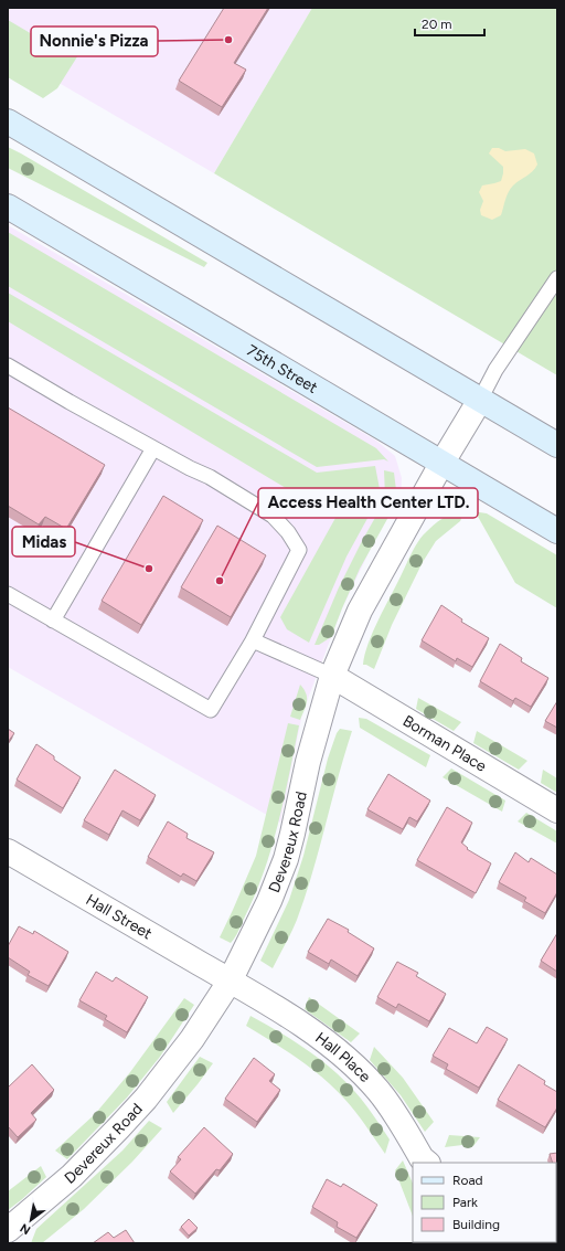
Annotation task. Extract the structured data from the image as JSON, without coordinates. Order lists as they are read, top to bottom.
{
  "streets": {
    "main road": ["75th Street"],
    "street": [
      "Borman Place",
      "Devereux Road",
      "Hall Street",
      "Hall Place"
    ]
  },
  "crossings": [
    ["75th Street", "Devereux Road"],
    ["Borman Place", "Devereux Road"],
    ["Devereux Road", "Hall Street"],
    ["Devereux Road", "Hall Place"],
    ["Hall Street", "Hall Place"]
  ],
  "places": ["Nonnie's Pizza", "Midas", "Access Health Center LTD."],
  "legend": ["Road", "Park", "Building"],
  "scale_bar": "20 m",
  "north": "bottom left"
}
